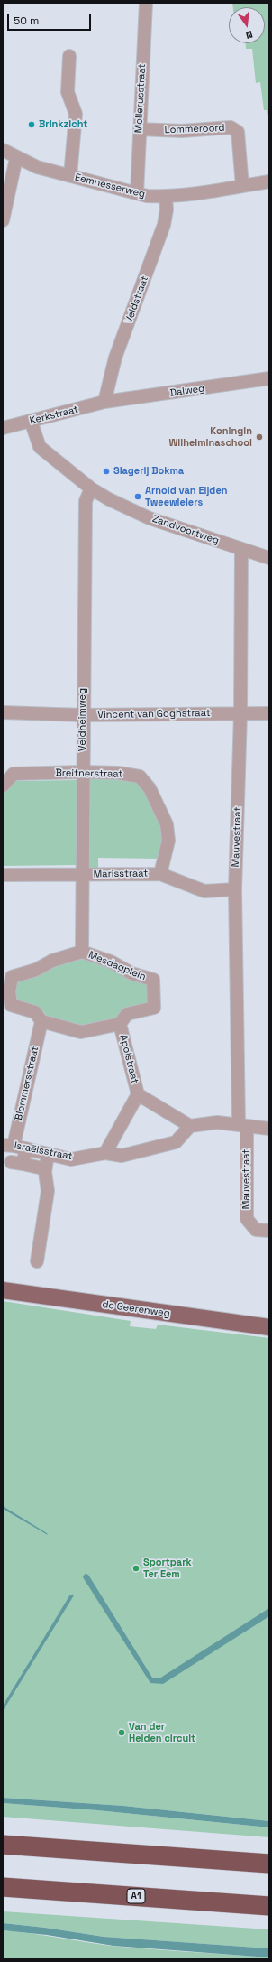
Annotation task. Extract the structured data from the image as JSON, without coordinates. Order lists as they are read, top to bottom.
{
  "streets": {
    "highway": ["A1"],
    "main road": ["de Geerenweg"],
    "street": [
      "Mollerusstraat",
      "Lommeroord",
      "Eemnesserweg",
      "Veldstraat",
      "Dalweg",
      "Kerkstraat",
      "Zandvoortweg",
      "Vincent van Goghstraat",
      "Veldheimweg",
      "Breitnerstraat",
      "Mauvestraat",
      "Marisstraat",
      "Mesdagplein",
      "Apolstraat",
      "Blommersstraat",
      "Israëlsstraat"
    ]
  },
  "crossings": [
    ["Mollerusstraat", "Lommeroord"],
    ["Mollerusstraat", "Eemnesserweg"],
    ["Lommeroord", "Eemnesserweg"],
    ["Eemnesserweg", "Veldstraat"],
    ["Veldstraat", "Dalweg"],
    ["Veldstraat", "Kerkstraat"],
    ["Dalweg", "Kerkstraat"],
    ["Kerkstraat", "Zandvoortweg"],
    ["Zandvoortweg", "Veldheimweg"],
    ["Zandvoortweg", "Mauvestraat"],
    ["Vincent van Goghstraat", "Veldheimweg"],
    ["Vincent van Goghstraat", "Mauvestraat"],
    ["Veldheimweg", "Breitnerstraat"],
    ["Veldheimweg", "Marisstraat"],
    ["Veldheimweg", "Mesdagplein"],
    ["Breitnerstraat", "Marisstraat"],
    ["Mauvestraat", "Marisstraat"],
    ["Mesdagplein", "Apolstraat"],
    ["Mesdagplein", "Blommersstraat"],
    ["Apolstraat", "Israëlsstraat"],
    ["Blommersstraat", "Israëlsstraat"]
  ],
  "places": [
    "Brinkzicht",
    "Koningin Wilhelminaschool",
    "Slagerij Bokma",
    "Arnold van Eijden Tweewielers",
    "Sportpark Ter Eem",
    "Van der Heiden circuit"
  ],
  "scale_bar": "50 m",
  "north": "bottom"
}
